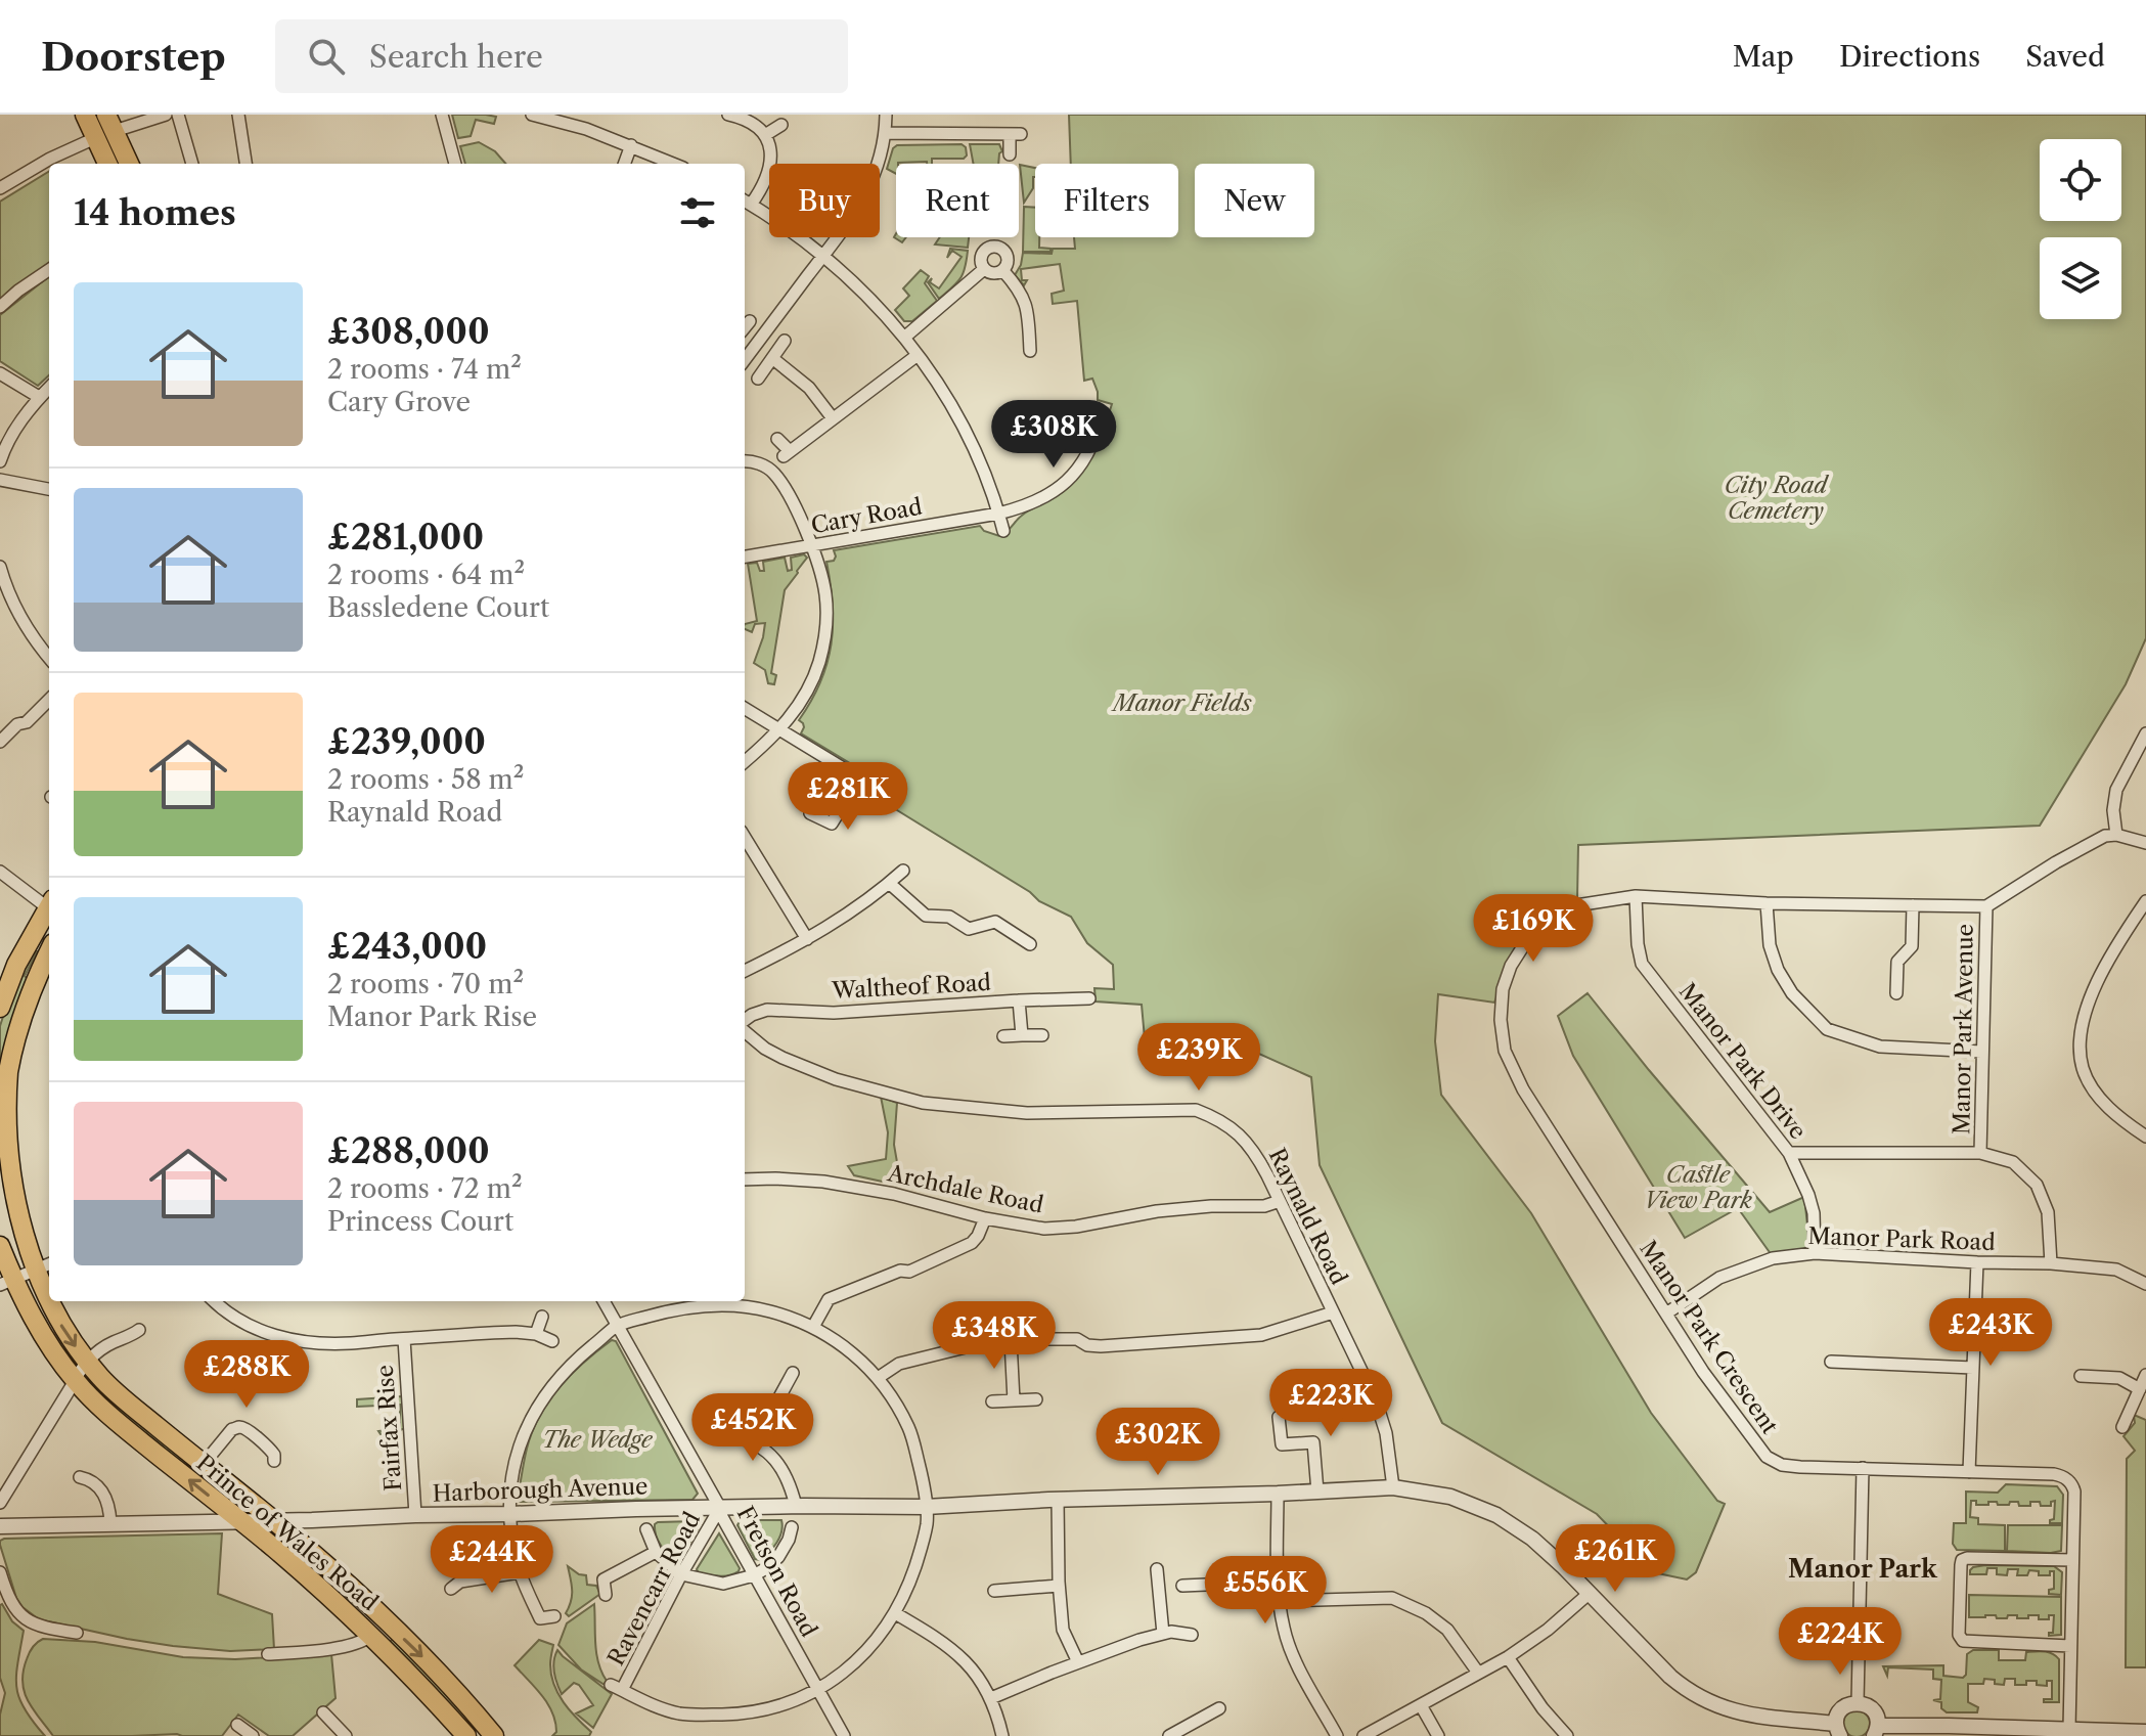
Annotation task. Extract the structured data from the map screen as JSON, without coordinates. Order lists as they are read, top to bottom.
{
  "streets": {
    "highway": ["Prince of Wales Road"],
    "street": [
      "Cary Road",
      "Waltheof Road",
      "Manor Park Avenue",
      "Manor Park Drive",
      "Archdale Road",
      "Raynald Road",
      "Manor Park Road",
      "Manor Park Crescent",
      "Fairfax Rise",
      "Harborough Avenue",
      "Fretson Road",
      "Ravencarr Road"
    ]
  },
  "crossings": [
    ["Manor Park Avenue", "Manor Park Crescent"],
    ["Manor Park Drive", "Manor Park Road"],
    ["Manor Park Drive", "Manor Park Crescent"],
    ["Archdale Road", "Raynald Road"],
    ["Raynald Road", "Harborough Avenue"],
    ["Manor Park Road", "Manor Park Crescent"],
    ["Fairfax Rise", "Harborough Avenue"],
    ["Harborough Avenue", "Prince of Wales Road"],
    ["Harborough Avenue", "Fretson Road"],
    ["Harborough Avenue", "Ravencarr Road"],
    ["Fretson Road", "Ravencarr Road"]
  ],
  "districts": ["Manor Park"],
  "parks": [
    "City Road Cemetery",
    "Manor Fields",
    "Castle View Park",
    "The Wedge"
  ],
  "page": {
    "header": "Doorstep",
    "search": "Search here",
    "nav": ["Map", "Directions", "Saved"],
    "chip": [
      "Buy",
      "Rent",
      "Filters",
      "New"
    ],
    "heading": "14 homes",
    "list": [
      {
        "name": "£308,000",
        "note": "2 rooms · 74 m² · Cary Grove"
      },
      {
        "name": "£281,000",
        "note": "2 rooms · 64 m² · Bassledene Court"
      },
      {
        "name": "£239,000",
        "note": "2 rooms · 58 m² · Raynald Road"
      },
      {
        "name": "£243,000",
        "note": "2 rooms · 70 m² · Manor Park Rise"
      },
      {
        "name": "£288,000",
        "note": "2 rooms · 72 m² · Princess Court"
      }
    ],
    "price": [
      "£308K",
      "£281K",
      "£169K",
      "£239K",
      "£243K",
      "£348K",
      "£288K",
      "£223K",
      "£452K",
      "£302K",
      "£261K",
      "£244K",
      "£556K",
      "£224K"
    ]
  }
}
